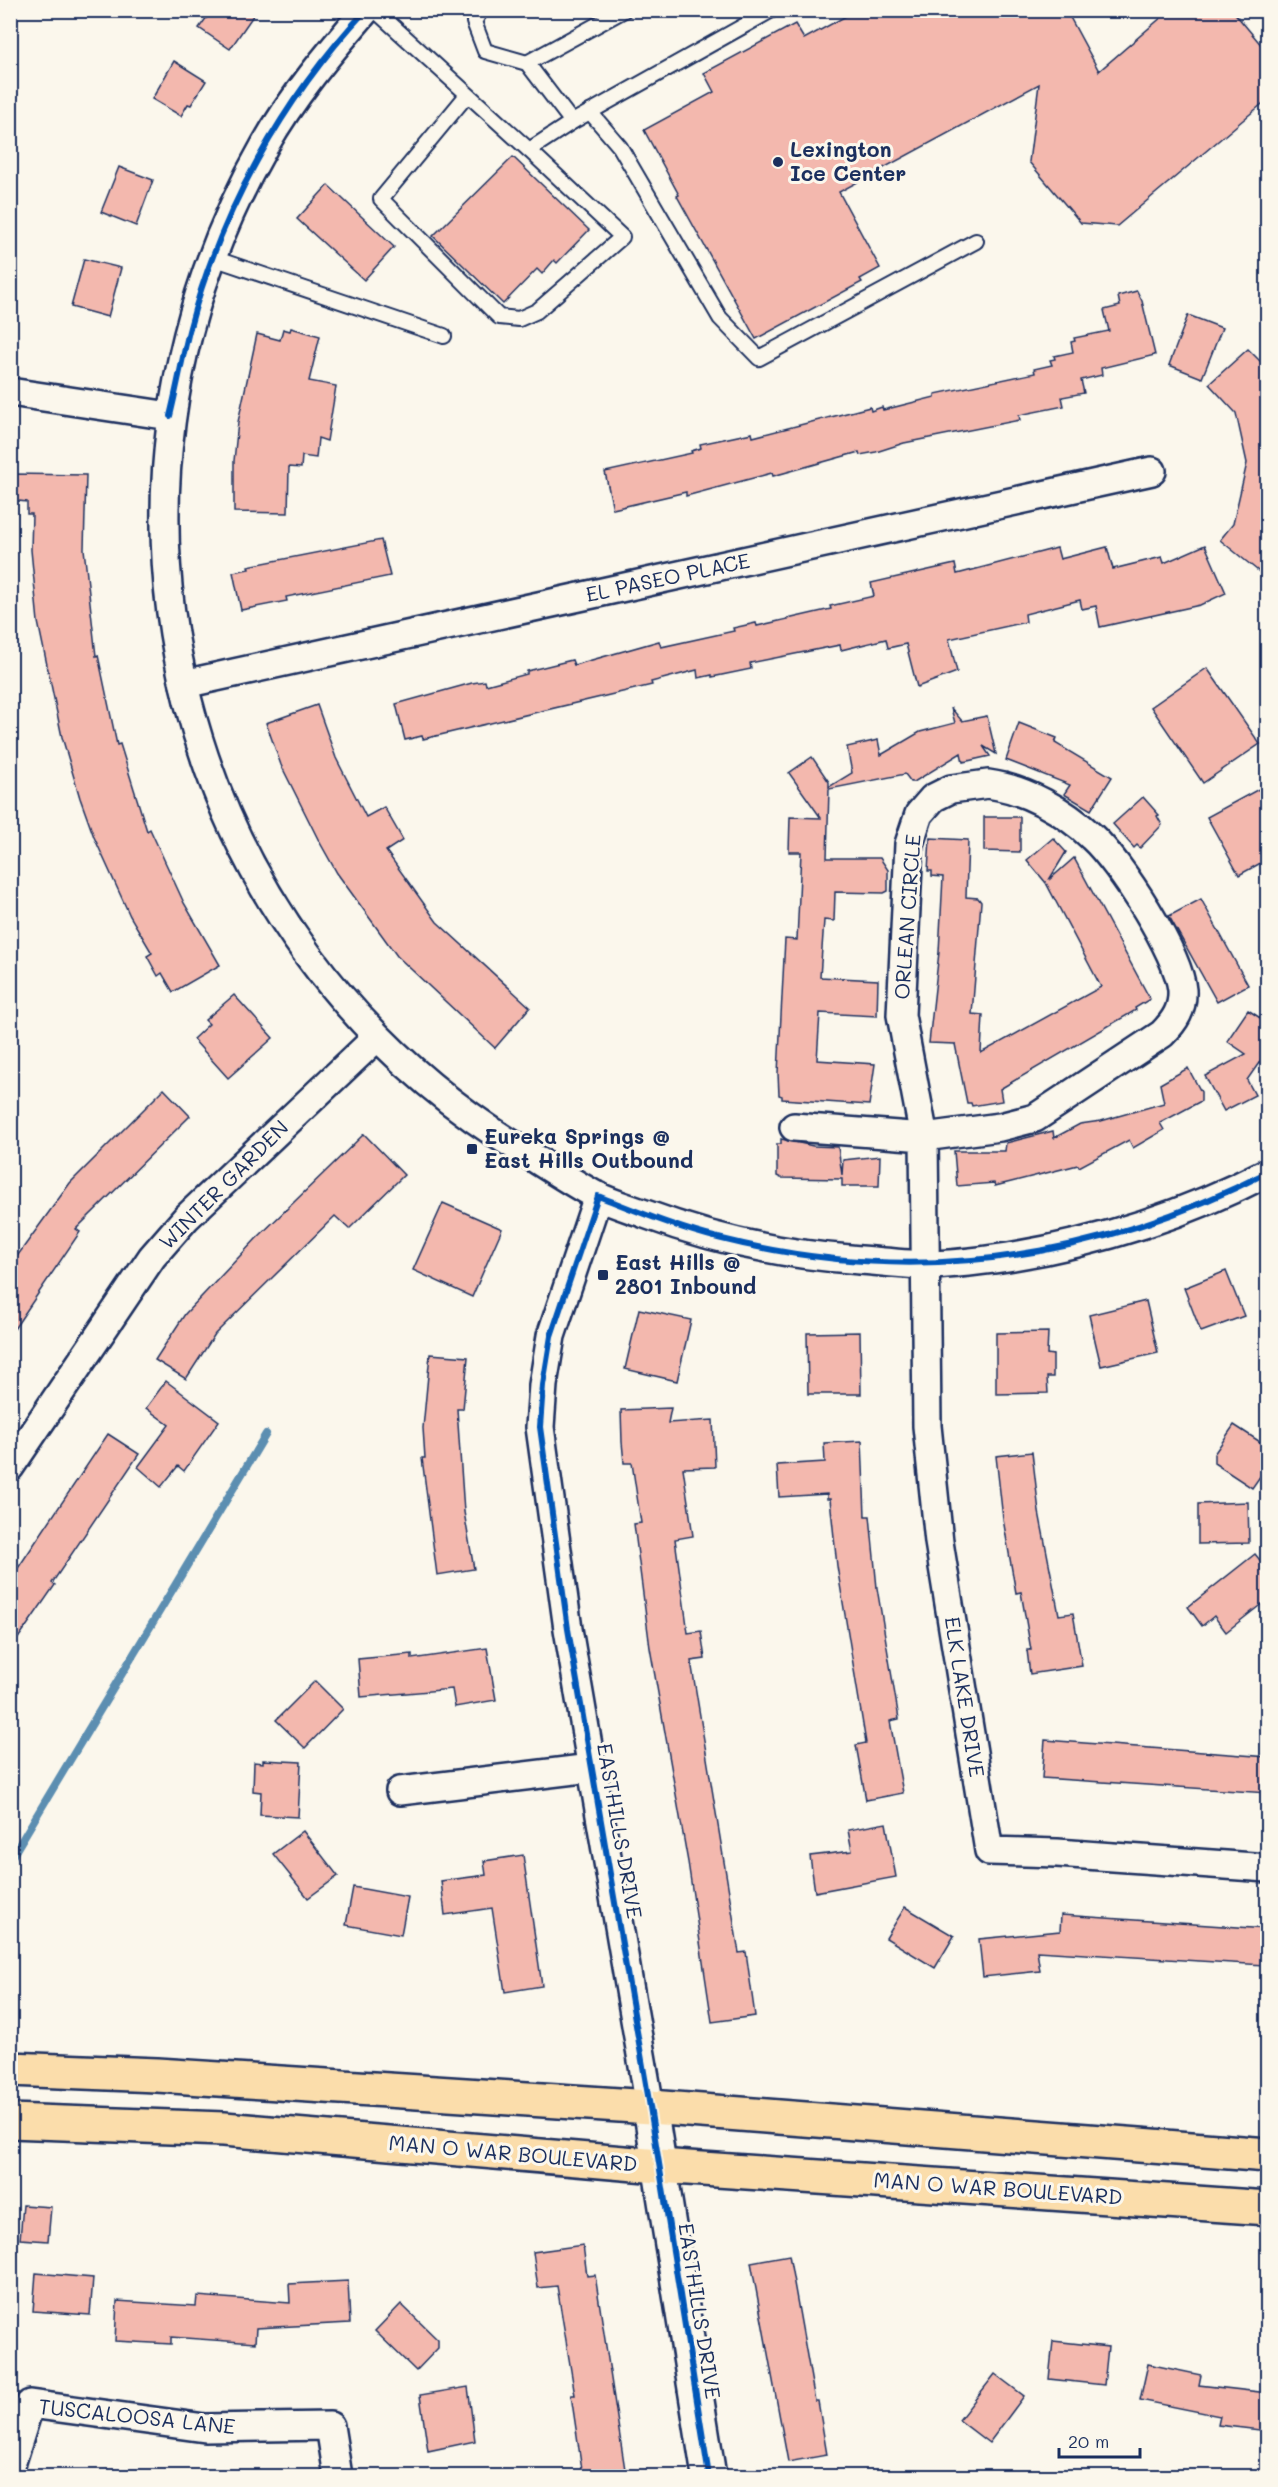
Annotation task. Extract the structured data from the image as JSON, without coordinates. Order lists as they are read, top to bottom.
{
  "streets": {
    "main road": ["MAN O WAR BOULEVARD"],
    "street": [
      "EL PASEO PLACE",
      "ORLEAN CIRCLE",
      "WINTER GARDEN",
      "ELK LAKE DRIVE",
      "EASTHILLS DRIVE",
      "TUSCALOOSA LANE"
    ]
  },
  "crossings": [
    ["ORLEAN CIRCLE", "ELK LAKE DRIVE"],
    ["EASTHILLS DRIVE", "MAN O WAR BOULEVARD"]
  ],
  "places": {
    "other": ["Lexington Ice Center"],
    "transit": ["Eureka Springs @ East Hills Outbound", "East Hills @ 2801 Inbound"]
  },
  "scale_bar": "20 m"
}
